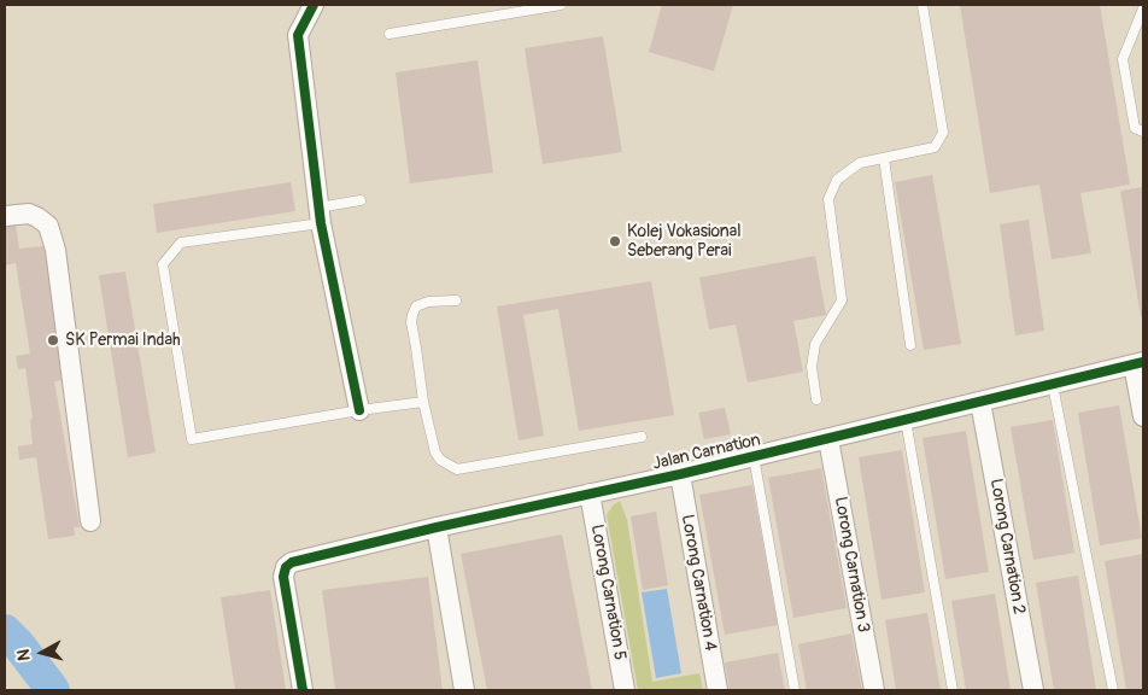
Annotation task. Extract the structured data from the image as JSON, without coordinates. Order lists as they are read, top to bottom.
{
  "streets": {
    "street": [
      "Jalan Carnation",
      "Lorong Carnation 2",
      "Lorong Carnation 3",
      "Lorong Carnation 4",
      "Lorong Carnation 5"
    ]
  },
  "crossings": [
    ["Jalan Carnation", "Lorong Carnation 2"],
    ["Jalan Carnation", "Lorong Carnation 3"],
    ["Jalan Carnation", "Lorong Carnation 4"],
    ["Jalan Carnation", "Lorong Carnation 5"]
  ],
  "places": ["Kolej Vokasional Seberang Perai", "SK Permai Indah"],
  "north": "left"
}
